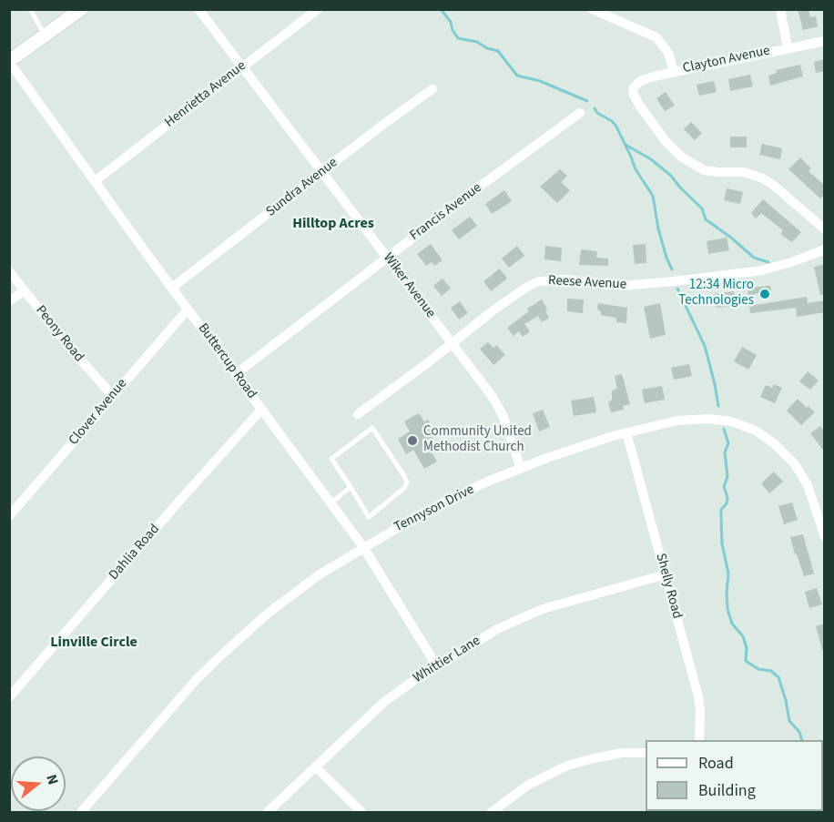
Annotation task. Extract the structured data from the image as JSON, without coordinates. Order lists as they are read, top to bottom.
{
  "streets": {
    "street": [
      "Clayton Avenue",
      "Henrietta Avenue",
      "Sundra Avenue",
      "Francis Avenue",
      "Reese Avenue",
      "Wiker Avenue",
      "Peony Road",
      "Buttercup Road",
      "Clover Avenue",
      "Tennyson Drive",
      "Dahlia Road",
      "Shelly Road",
      "Whittier Lane"
    ]
  },
  "crossings": [
    ["Henrietta Avenue", "Wiker Avenue"],
    ["Henrietta Avenue", "Buttercup Road"],
    ["Sundra Avenue", "Wiker Avenue"],
    ["Sundra Avenue", "Buttercup Road"],
    ["Francis Avenue", "Wiker Avenue"],
    ["Francis Avenue", "Buttercup Road"],
    ["Reese Avenue", "Wiker Avenue"],
    ["Wiker Avenue", "Tennyson Drive"],
    ["Peony Road", "Clover Avenue"],
    ["Buttercup Road", "Clover Avenue"],
    ["Buttercup Road", "Tennyson Drive"],
    ["Buttercup Road", "Dahlia Road"],
    ["Buttercup Road", "Whittier Lane"],
    ["Tennyson Drive", "Shelly Road"],
    ["Shelly Road", "Whittier Lane"]
  ],
  "districts": ["Hilltop Acres", "Linville Circle"],
  "places": ["12:34 Micro Technologies", "Community United Methodist Church"],
  "legend": ["Road", "Building"],
  "north": "right"
}
